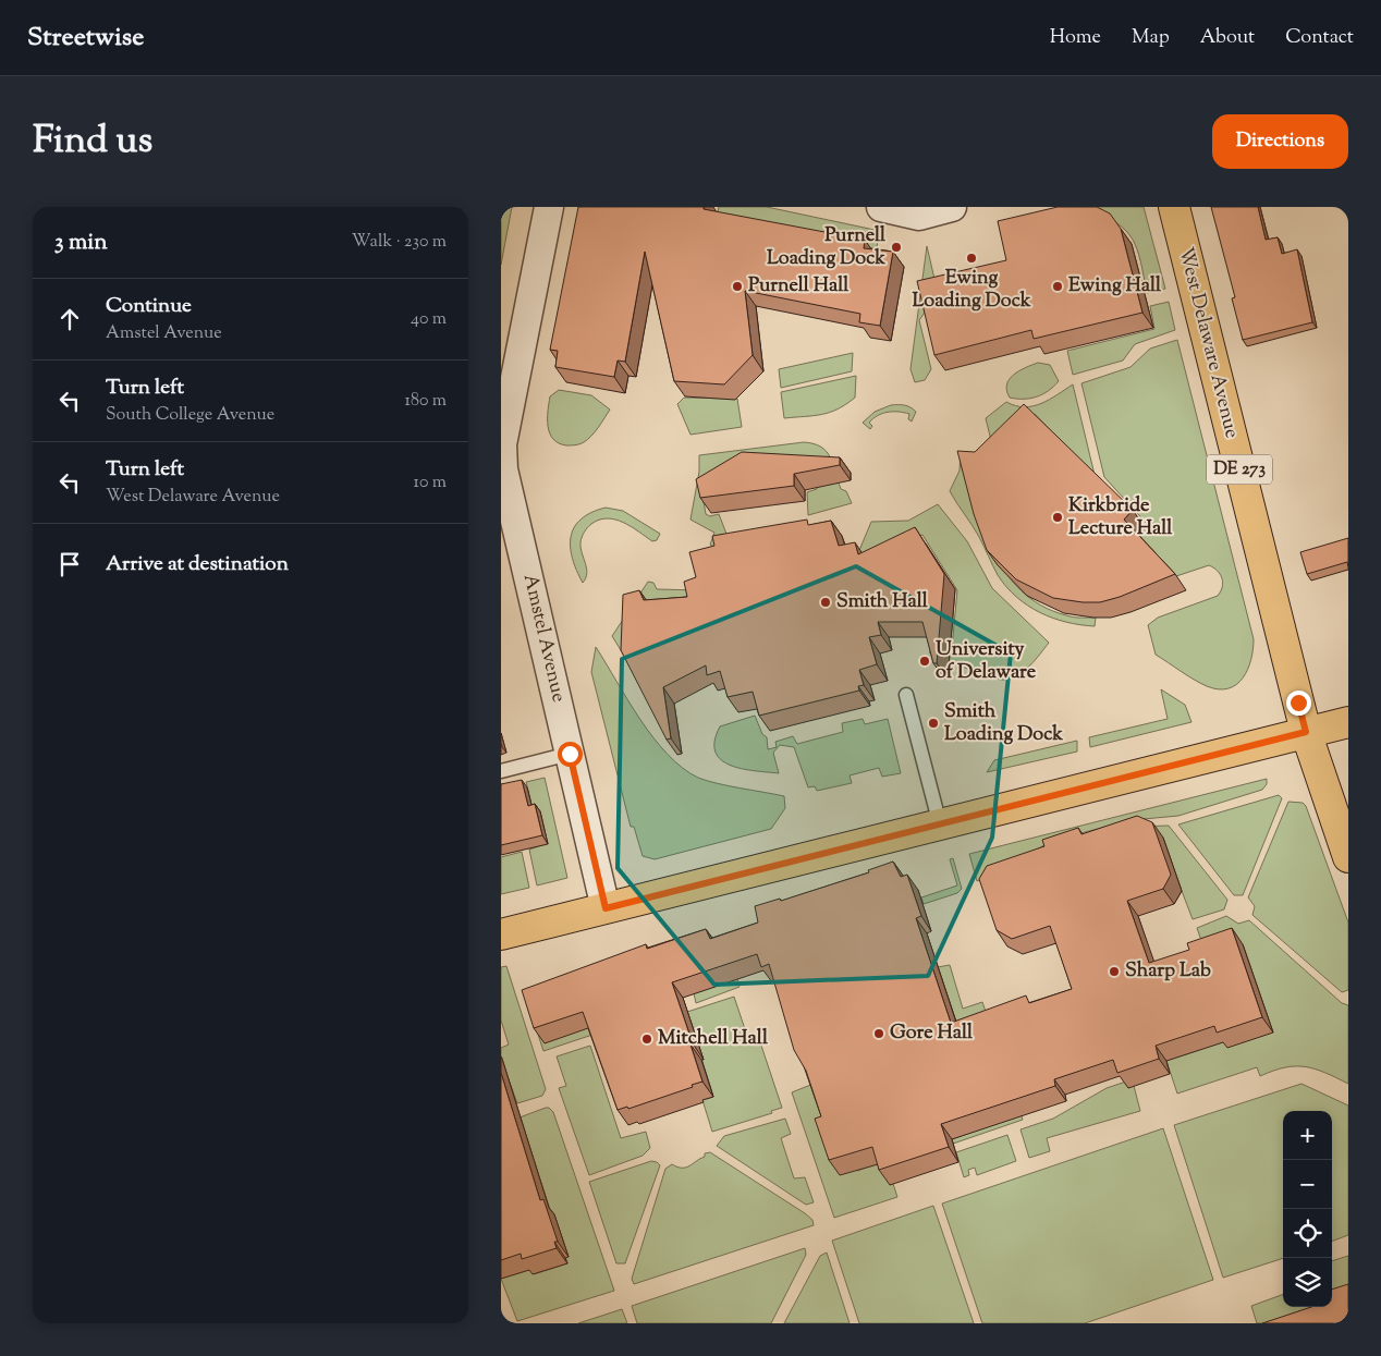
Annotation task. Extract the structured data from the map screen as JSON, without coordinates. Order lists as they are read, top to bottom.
{
  "streets": {
    "main road": ["West Delaware Avenue", "DE 273"],
    "street": ["Amstel Avenue"]
  },
  "crossings": [
    ["West Delaware Avenue", "DE 273"]
  ],
  "places": [
    "Purnell Loading Dock",
    "Ewing Loading Dock",
    "Purnell Hall",
    "Ewing Hall",
    "Kirkbride Lecture Hall",
    "Smith Hall",
    "University of Delaware",
    "Smith Loading Dock",
    "Sharp Lab",
    "Gore Hall",
    "Mitchell Hall"
  ],
  "page": {
    "header": "Streetwise",
    "nav": [
      "Home",
      "Map",
      "About",
      "Contact"
    ],
    "title": "Find us",
    "buttons": "Directions",
    "heading": ["3 min", "Walk · 230 m"],
    "list": [
      ["Continue", "Amstel Avenue", "40 m"],
      ["Turn left", "South College Avenue", "180 m"],
      ["Turn left", "West Delaware Avenue", "10 m"],
      "Arrive at destination"
    ],
    "map_buttons": ["+", "−"]
  }
}
